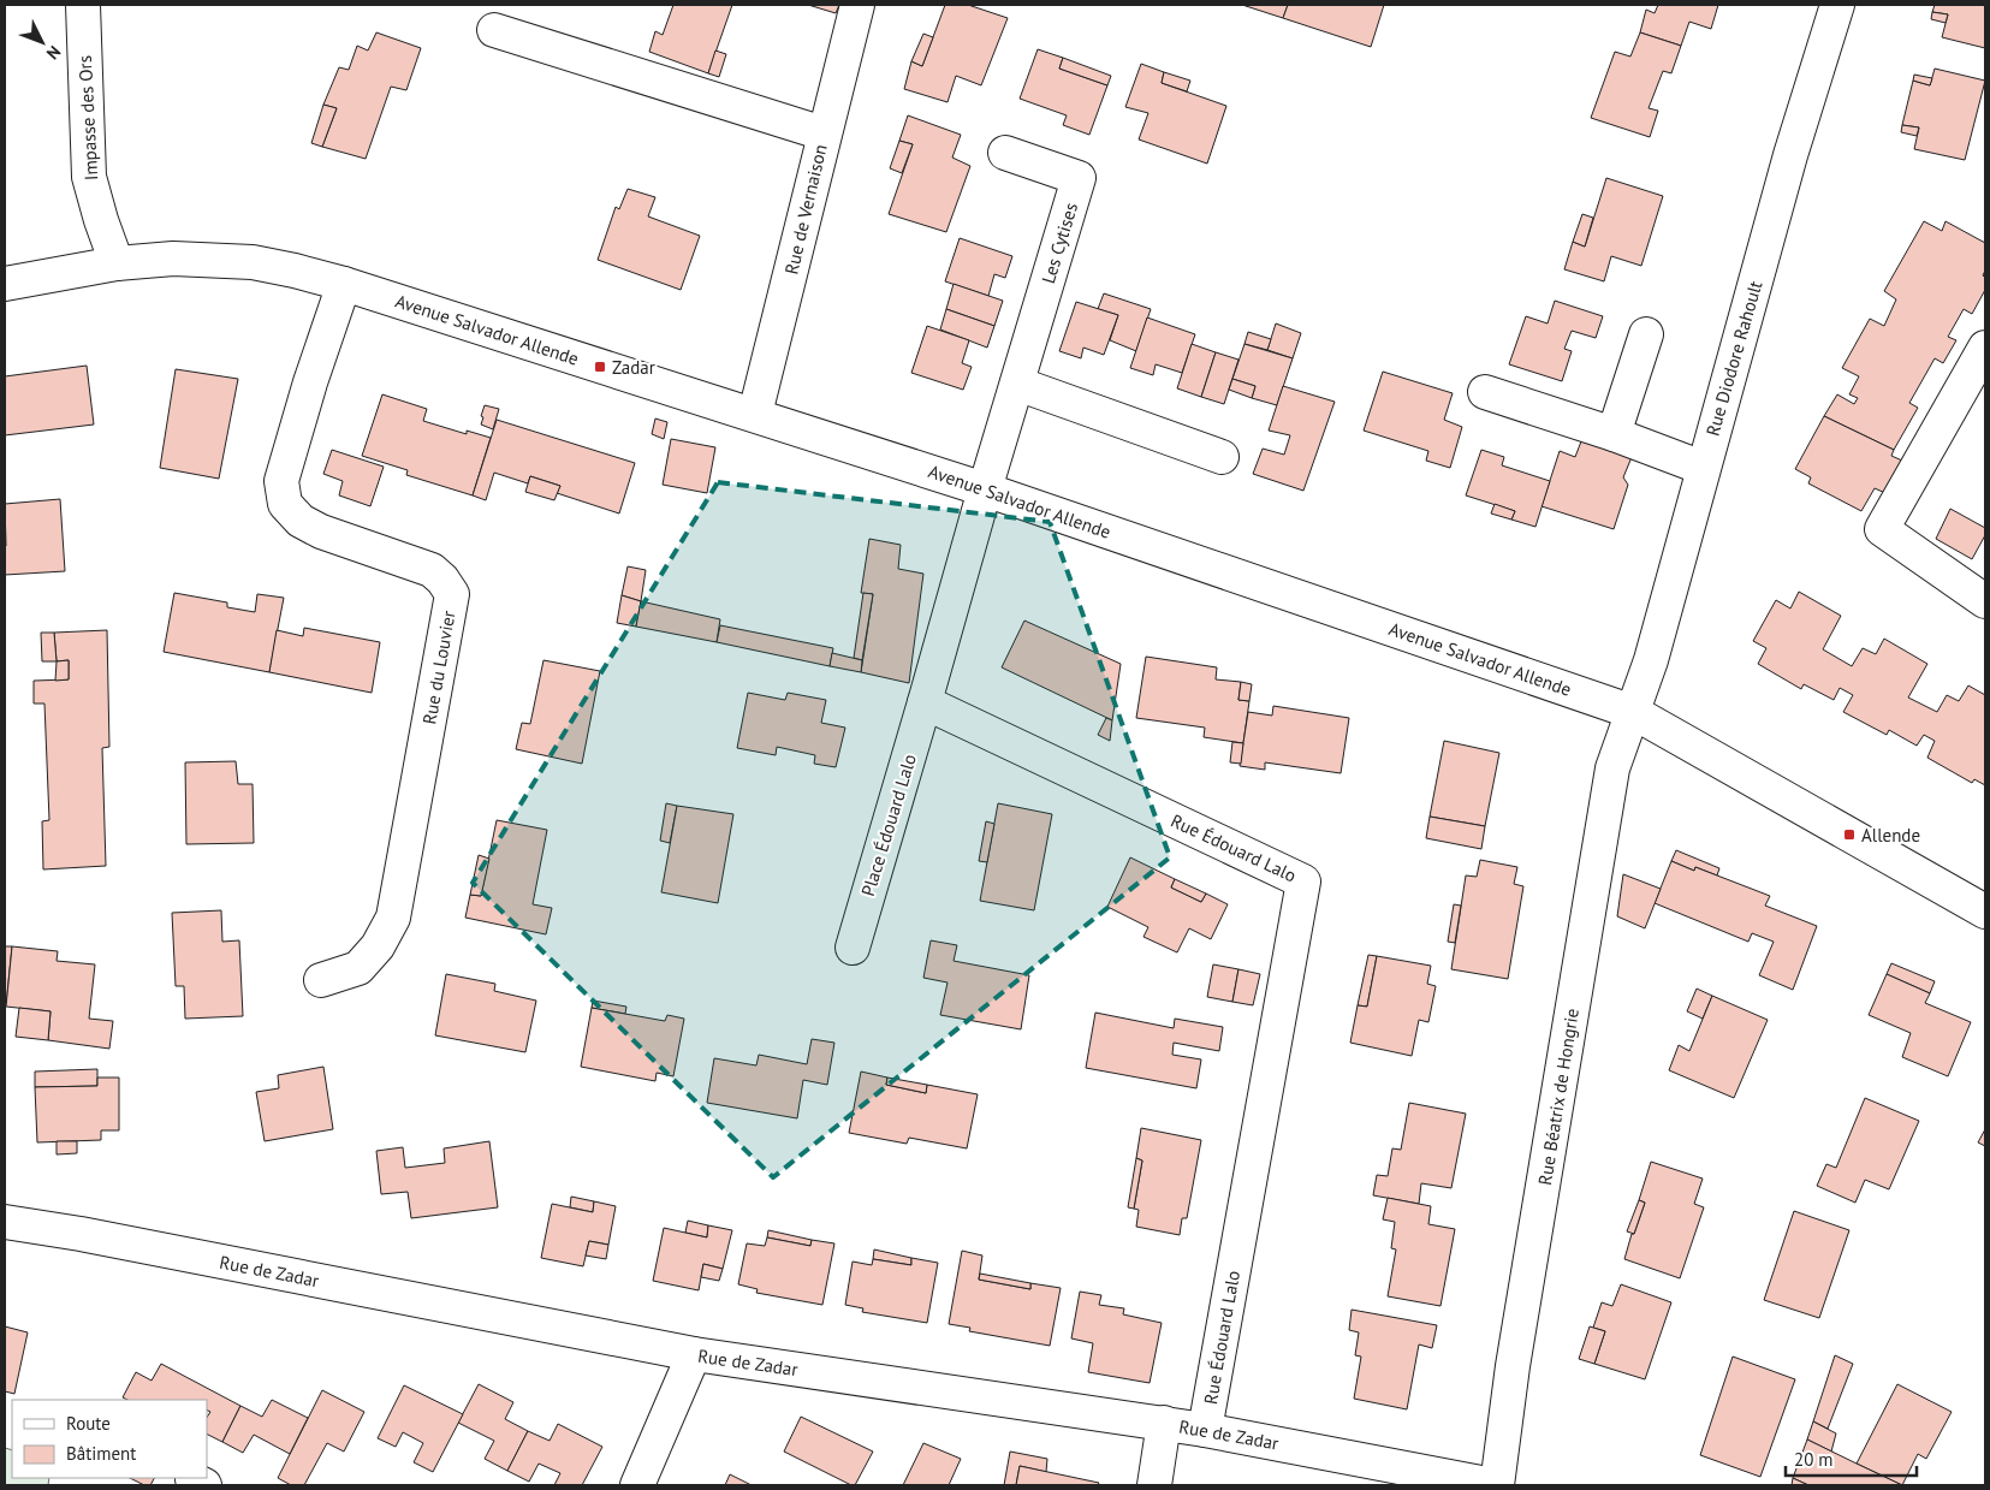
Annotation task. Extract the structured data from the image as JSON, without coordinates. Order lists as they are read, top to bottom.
{
  "streets": {
    "street": [
      "Impasse des Ors",
      "Rue de Vernaison",
      "Les Cytises",
      "Avenue Salvador Allende",
      "Rue Diodore Rahoult",
      "Rue du Louvier",
      "Place Édouard Lalo",
      "Rue Édouard Lalo",
      "Rue Béatrix de Hongrie",
      "Rue de Zadar"
    ]
  },
  "crossings": [
    ["Impasse des Ors", "Avenue Salvador Allende"],
    ["Rue de Vernaison", "Avenue Salvador Allende"],
    ["Les Cytises", "Avenue Salvador Allende"],
    ["Avenue Salvador Allende", "Rue Diodore Rahoult"],
    ["Avenue Salvador Allende", "Rue du Louvier"],
    ["Avenue Salvador Allende", "Rue Béatrix de Hongrie"],
    ["Rue Diodore Rahoult", "Rue Béatrix de Hongrie"],
    ["Place Édouard Lalo", "Rue Édouard Lalo"],
    ["Rue Édouard Lalo", "Rue de Zadar"],
    ["Rue Béatrix de Hongrie", "Rue de Zadar"]
  ],
  "places": {
    "transit": ["Zadar", "Allende"]
  },
  "legend": ["Route", "Bâtiment"],
  "scale_bar": "20 m",
  "north": "bottom right"
}
